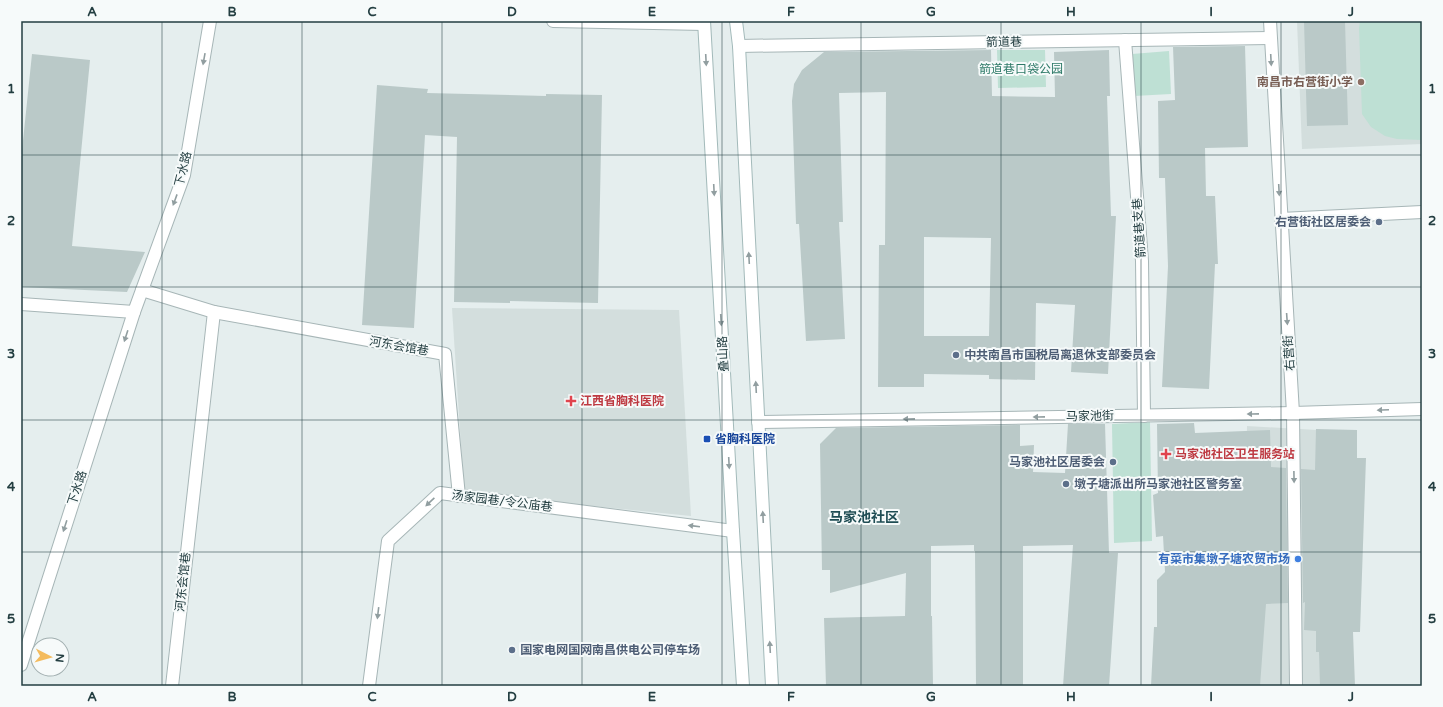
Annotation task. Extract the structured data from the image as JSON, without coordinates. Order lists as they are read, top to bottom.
{
  "streets": {
    "main road": [
      "箭道巷",
      "下水路",
      "箭道巷支巷",
      "河东会馆巷",
      "右营街",
      "叠山路",
      "马家池街",
      "汤家园巷/令公庙巷"
    ]
  },
  "crossings": [
    ["箭道巷", "箭道巷支巷"],
    ["箭道巷", "右营街"],
    ["下水路", "河东会馆巷"],
    ["箭道巷支巷", "马家池街"],
    ["河东会馆巷", "汤家园巷/令公庙巷"],
    ["右营街", "马家池街"],
    ["叠山路", "汤家园巷/令公庙巷"]
  ],
  "one_way": ["下水路", "右营街", "马家池街"],
  "districts": ["马家池社区"],
  "parks": ["箭道巷口袋公园"],
  "places": {
    "other": [
      "南昌市右营街小学",
      "右营街社区居委会",
      "中共南昌市国税局离退休支部委员会",
      "马家池社区居委会",
      "墩子塘派出所马家池社区警务室",
      "有菜市集墩子塘农贸市场",
      "国家电网国网南昌供电公司停车场"
    ],
    "health": ["江西省胸科医院", "马家池社区卫生服务站"],
    "transit": ["省胸科医院"]
  },
  "north": "right",
  "grid": {
    "columns": [
      "A",
      "B",
      "C",
      "D",
      "E",
      "F",
      "G",
      "H",
      "I",
      "J"
    ],
    "rows": [
      "1",
      "2",
      "3",
      "4",
      "5"
    ]
  }
}
